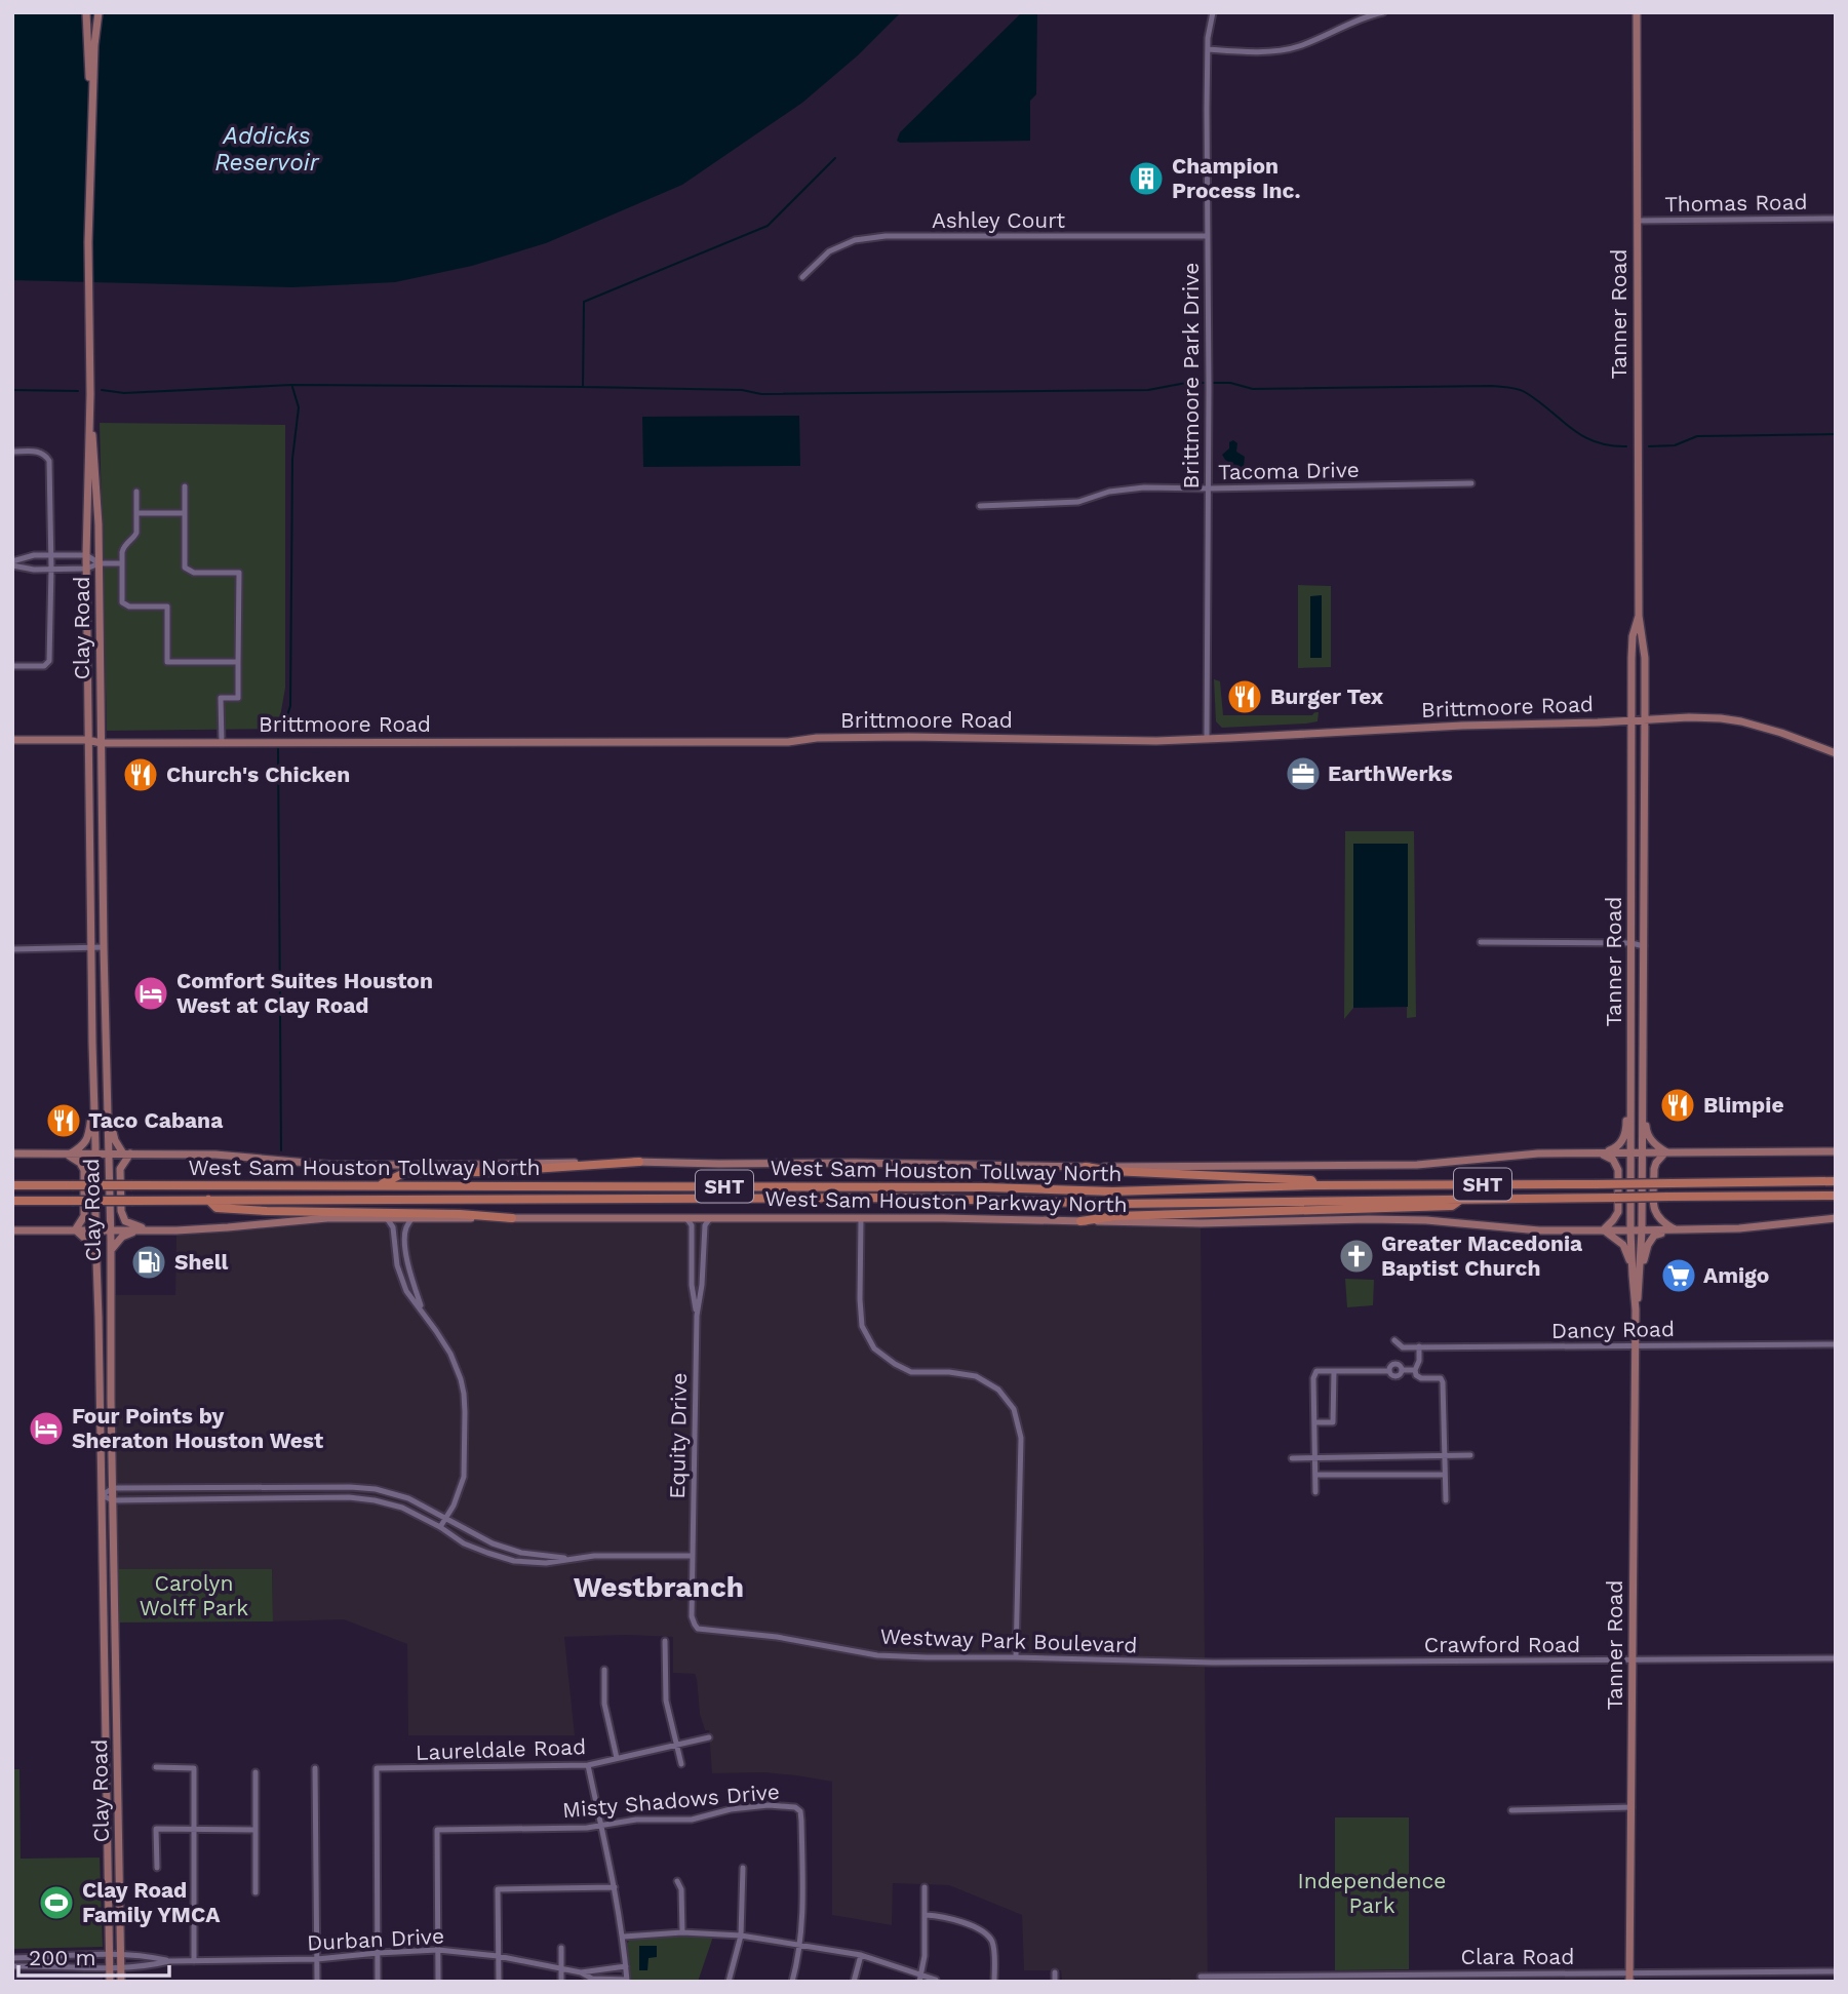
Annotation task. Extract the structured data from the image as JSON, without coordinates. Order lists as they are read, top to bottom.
{
  "streets": {
    "highway": ["West Sam Houston Tollway North", "SHT"],
    "main road": [
      "Tanner Road",
      "Clay Road",
      "Brittmoore Road",
      "West Sam Houston Parkway North"
    ],
    "street": [
      "Thomas Road",
      "Ashley Court",
      "Brittmoore Park Drive",
      "Tacoma Drive",
      "Dancy Road",
      "Equity Drive",
      "Westway Park Boulevard",
      "Crawford Road",
      "Laureldale Road",
      "Misty Shadows Drive",
      "Durban Drive",
      "Clara Road"
    ]
  },
  "crossings": [
    ["Thomas Road", "Tanner Road"],
    ["Ashley Court", "Brittmoore Park Drive"],
    ["Tanner Road", "Brittmoore Road"],
    ["Tanner Road", "West Sam Houston Parkway North"],
    ["Tanner Road", "Dancy Road"],
    ["Tanner Road", "Crawford Road"],
    ["Tanner Road", "Clara Road"],
    ["Brittmoore Park Drive", "Tacoma Drive"],
    ["Brittmoore Park Drive", "Brittmoore Road"],
    ["Clay Road", "Brittmoore Road"],
    ["Clay Road", "West Sam Houston Parkway North"],
    ["Clay Road", "Durban Drive"],
    ["West Sam Houston Parkway North", "Equity Drive"],
    ["Equity Drive", "Westway Park Boulevard"],
    ["Westway Park Boulevard", "Crawford Road"],
    ["Laureldale Road", "Durban Drive"],
    ["Misty Shadows Drive", "Durban Drive"]
  ],
  "districts": ["Westbranch"],
  "water": ["Addicks Reservoir"],
  "parks": ["Carolyn Wolff Park", "Independence Park"],
  "places": {
    "building": ["Champion Process Inc."],
    "restaurant": [
      "Burger Tex",
      "Church's Chicken",
      "Blimpie",
      "Taco Cabana"
    ],
    "office": ["EarthWerks"],
    "hotel": ["Comfort Suites Houston West at Clay Road", "Four Points by Sheraton Houston West"],
    "church": ["Greater Macedonia Baptist Church"],
    "fuel station": ["Shell"],
    "supermarket": ["Amigo"],
    "sports": ["Clay Road Family YMCA"]
  },
  "scale_bar": "200 m"
}
